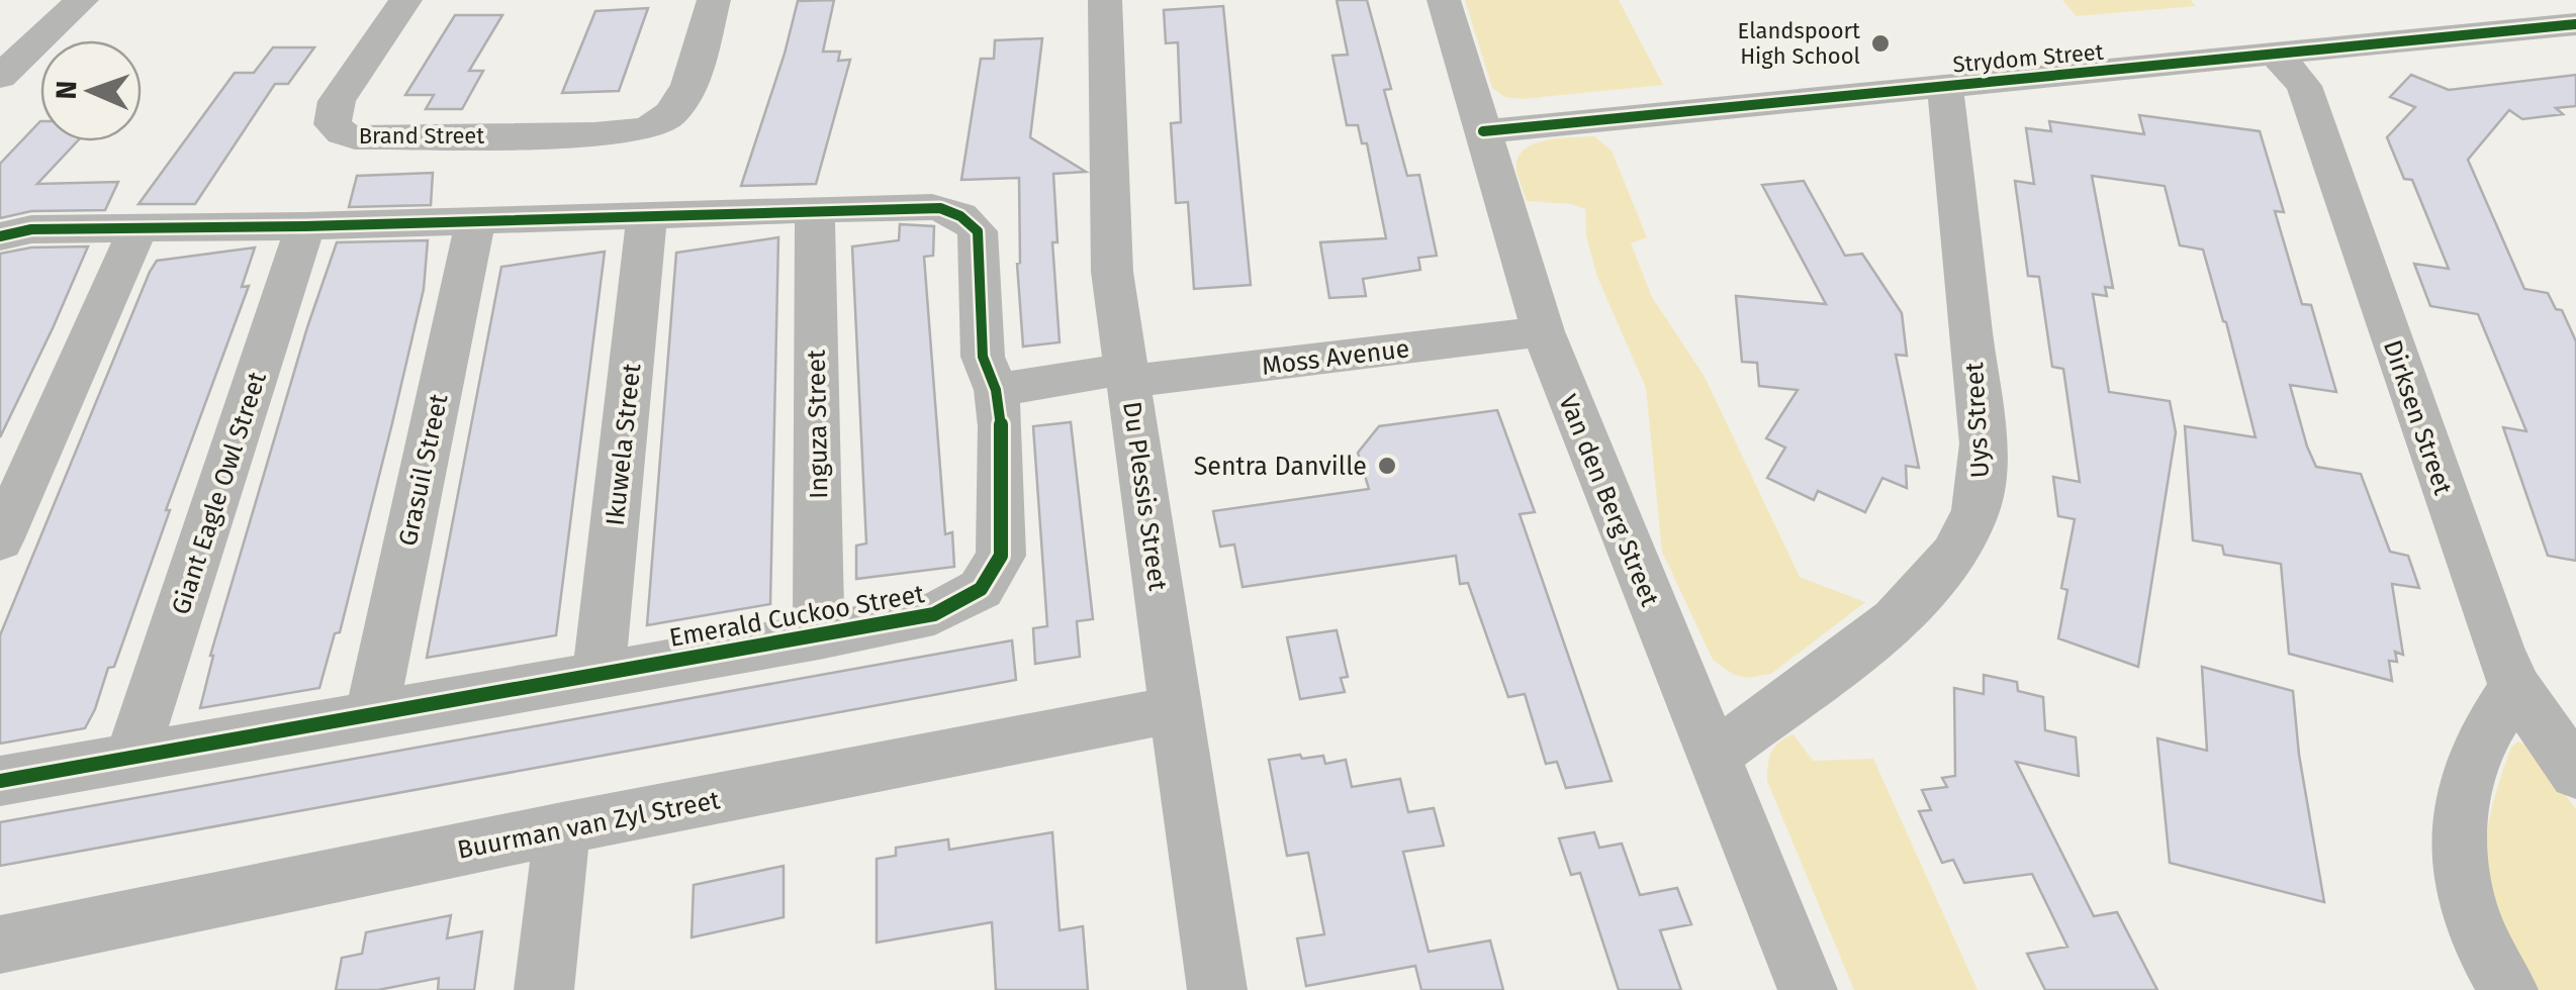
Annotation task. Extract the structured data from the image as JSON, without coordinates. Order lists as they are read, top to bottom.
{
  "streets": {
    "street": [
      "Strydom Street",
      "Brand Street",
      "Moss Avenue",
      "Dirksen Street",
      "Uys Street",
      "Inguza Street",
      "Ikuwela Street",
      "Grasuil Street",
      "Giant Eagle Owl Street",
      "Du Plessis Street",
      "Van den Berg Street",
      "Emerald Cuckoo Street",
      "Buurman van Zyl Street"
    ]
  },
  "crossings": [
    ["Strydom Street", "Dirksen Street"],
    ["Strydom Street", "Uys Street"],
    ["Strydom Street", "Van den Berg Street"],
    ["Moss Avenue", "Du Plessis Street"],
    ["Moss Avenue", "Van den Berg Street"],
    ["Moss Avenue", "Emerald Cuckoo Street"],
    ["Uys Street", "Van den Berg Street"],
    ["Inguza Street", "Emerald Cuckoo Street"],
    ["Ikuwela Street", "Emerald Cuckoo Street"],
    ["Grasuil Street", "Emerald Cuckoo Street"],
    ["Giant Eagle Owl Street", "Emerald Cuckoo Street"],
    ["Du Plessis Street", "Buurman van Zyl Street"]
  ],
  "places": ["Elandspoort High School", "Sentra Danville"],
  "north": "left"
}
